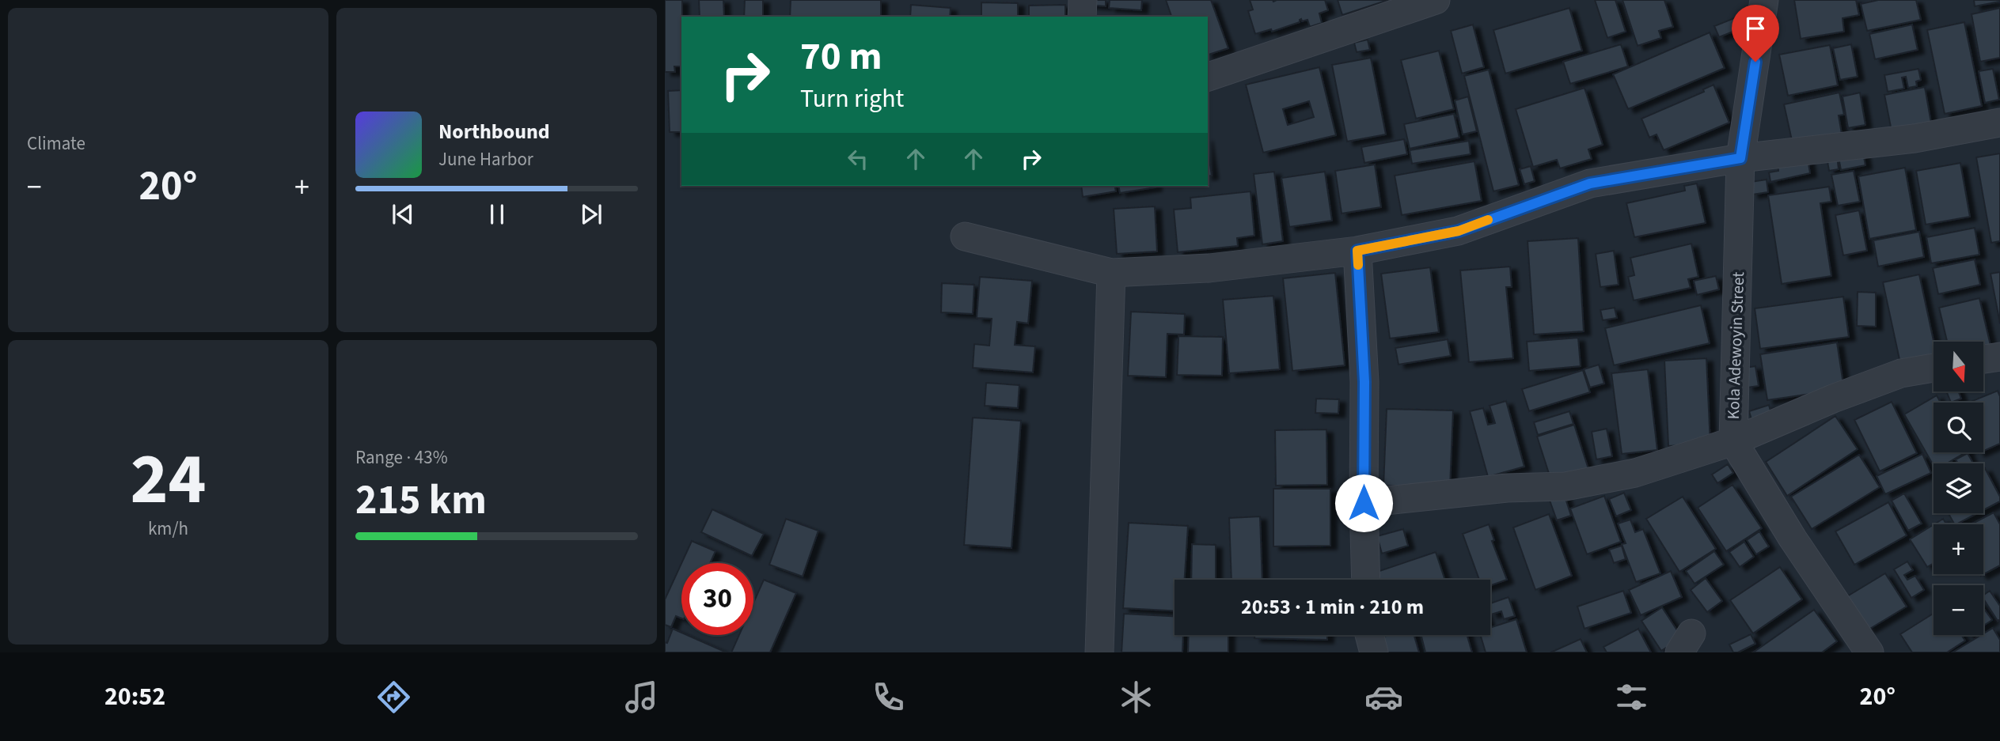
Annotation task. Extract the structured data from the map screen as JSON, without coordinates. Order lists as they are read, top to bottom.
{
  "streets": {
    "street": ["Kola Adewoyin Street"]
  },
  "north": "bottom",
  "page": {
    "tile": [
      "Climate",
      ["24", "km/h"],
      ["Range · 43%", "215 km"]
    ],
    "turn": ["70 m", "Turn right"],
    "song": ["Northbound", "June Harbor"],
    "heat": ["−", "20°", "+"],
    "map_buttons": ["+", "−"],
    "limit": "30",
    "trip": "20:53 · 1 min · 210 m",
    "tabs": ["20:52", "20°"]
  }
}
